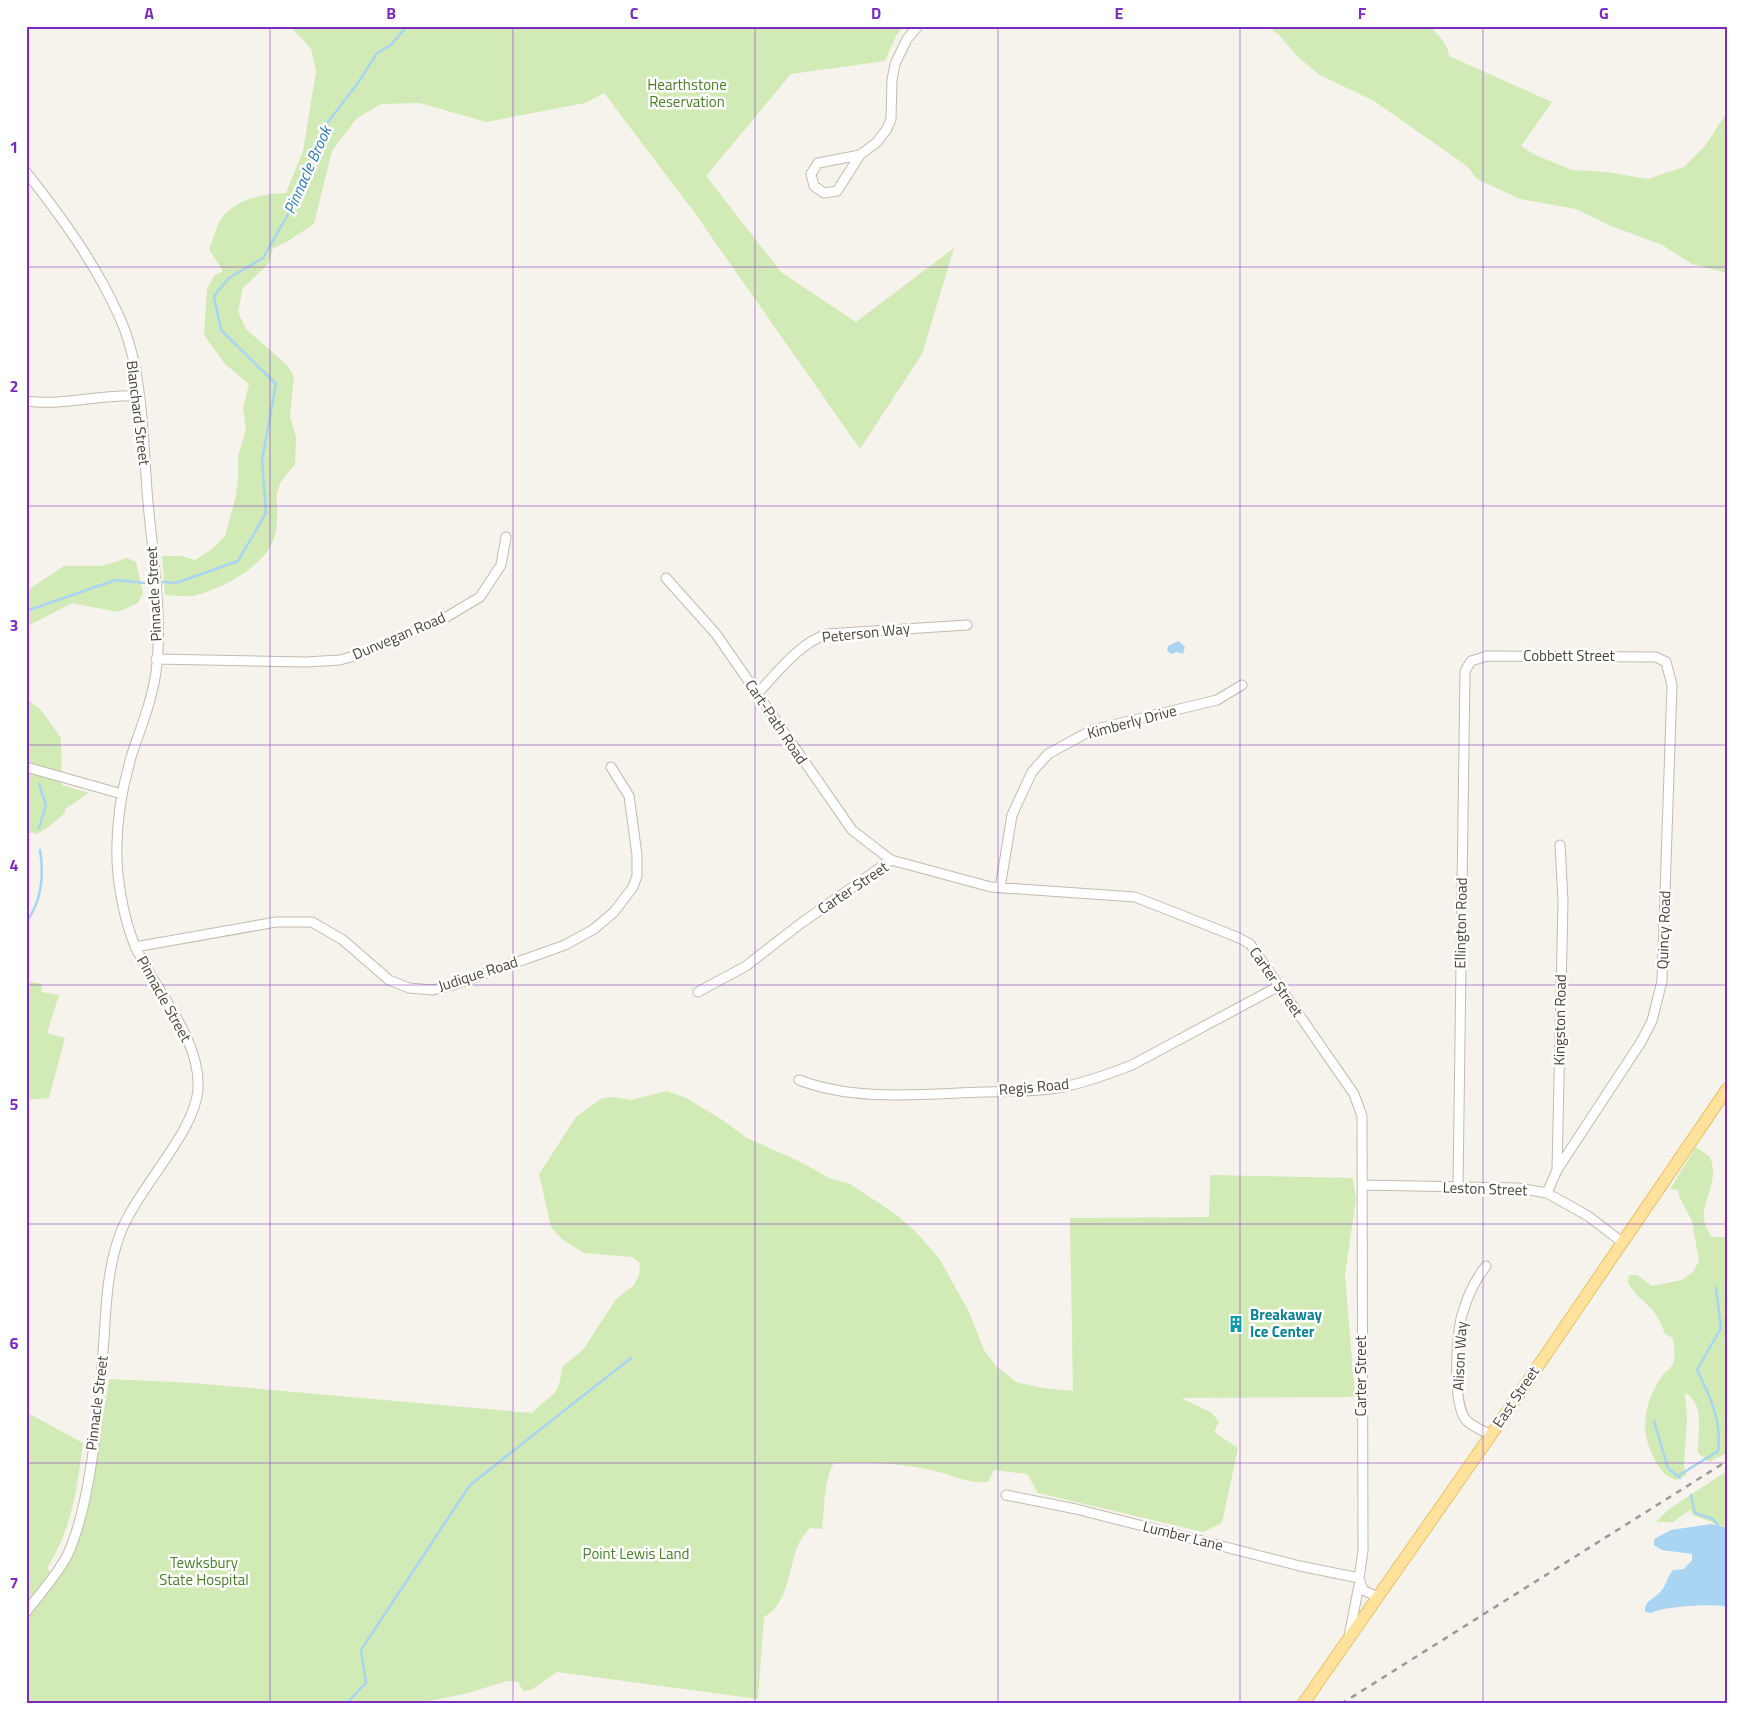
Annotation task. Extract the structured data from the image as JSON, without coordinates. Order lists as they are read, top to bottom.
{
  "streets": {
    "main road": ["East Street"],
    "street": [
      "Blanchard Street",
      "Pinnacle Street",
      "Peterson Way",
      "Dunvegan Road",
      "Cobbett Street",
      "Cart-Path Road",
      "Kimberly Drive",
      "Carter Street",
      "Ellington Road",
      "Quincy Road",
      "Judique Road",
      "Kingston Road",
      "Regis Road",
      "Leston Street",
      "Alison Way",
      "Lumber Lane"
    ]
  },
  "crossings": [
    ["Blanchard Street", "Pinnacle Street"],
    ["Pinnacle Street", "Dunvegan Road"],
    ["Pinnacle Street", "Judique Road"],
    ["Peterson Way", "Cart-Path Road"],
    ["Cobbett Street", "Ellington Road"],
    ["Cobbett Street", "Quincy Road"],
    ["Cart-Path Road", "Carter Street"],
    ["Kimberly Drive", "Carter Street"],
    ["Carter Street", "Regis Road"],
    ["Carter Street", "Leston Street"],
    ["Carter Street", "East Street"],
    ["Carter Street", "Lumber Lane"],
    ["Ellington Road", "Leston Street"],
    ["Quincy Road", "Kingston Road"],
    ["Kingston Road", "Leston Street"],
    ["Leston Street", "East Street"],
    ["Alison Way", "East Street"]
  ],
  "water": ["Pinnacle Brook"],
  "parks": ["Hearthstone Reservation", "Point Lewis Land", "Tewksbury State Hospital"],
  "places": {
    "building": ["Breakaway Ice Center"]
  },
  "grid": {
    "columns": [
      "A",
      "B",
      "C",
      "D",
      "E",
      "F",
      "G"
    ],
    "rows": [
      "1",
      "2",
      "3",
      "4",
      "5",
      "6",
      "7"
    ]
  }
}
